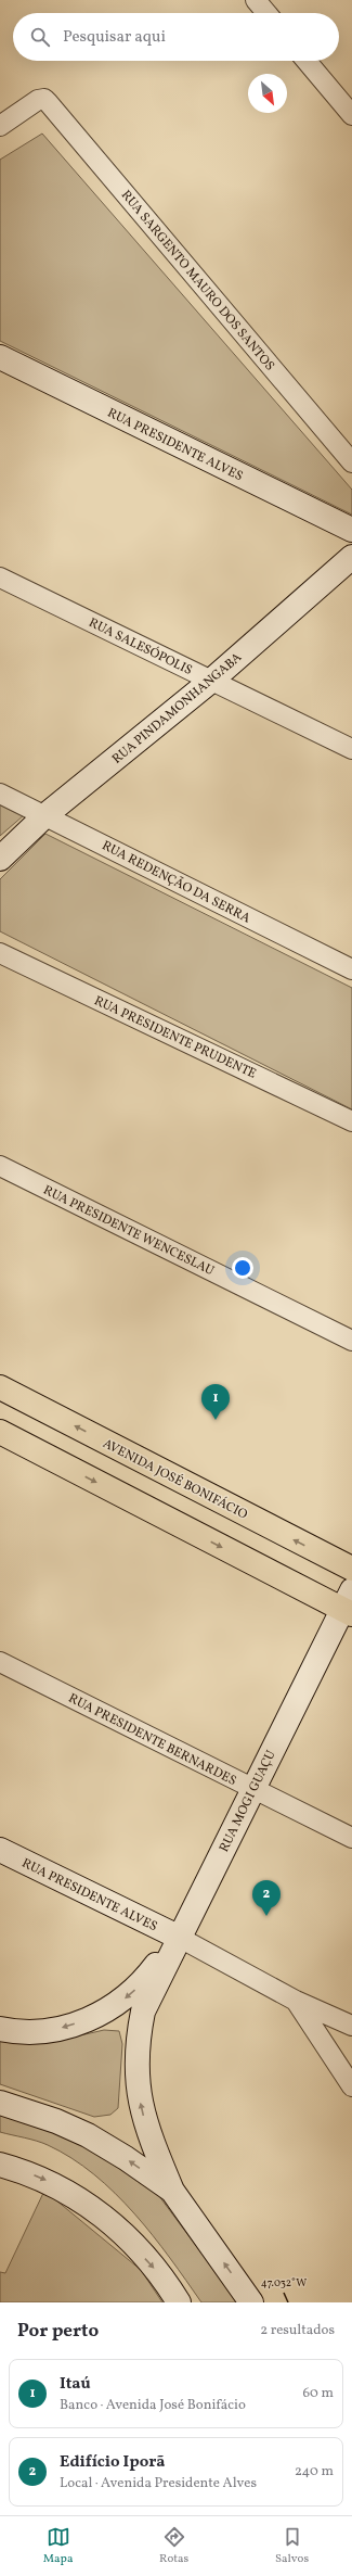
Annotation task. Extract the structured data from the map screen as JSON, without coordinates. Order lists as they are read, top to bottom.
{
  "streets": {
    "main road": ["AVENIDA JOSÉ BONIFÁCIO"],
    "street": [
      "RUA SARGENTO MAURO DOS SANTOS",
      "RUA PRESIDENTE ALVES",
      "RUA SALESÓPOLIS",
      "RUA PINDAMONHANGABA",
      "RUA REDENÇÃO DA SERRA",
      "RUA PRESIDENTE PRUDENTE",
      "RUA PRESIDENTE WENCESLAU",
      "RUA PRESIDENTE BERNARDES",
      "RUA MOGI GUAÇU"
    ]
  },
  "crossings": [
    ["RUA PRESIDENTE ALVES", "RUA MOGI GUAÇU"],
    ["RUA SALESÓPOLIS", "RUA PINDAMONHANGABA"],
    ["RUA PINDAMONHANGABA", "RUA REDENÇÃO DA SERRA"],
    ["RUA PRESIDENTE BERNARDES", "RUA MOGI GUAÇU"]
  ],
  "north": "bottom right",
  "page": {
    "search": "Pesquisar aqui",
    "pins": ["1", "2"],
    "heading": ["Por perto", "2 resultados"],
    "list": [
      {
        "mark": "1",
        "name": "Itaú",
        "note": "Banco · Avenida José Bonifácio",
        "value": "60 m"
      },
      {
        "mark": "2",
        "name": "Edifício Iporã",
        "note": "Local · Avenida Presidente Alves",
        "value": "240 m"
      }
    ],
    "nav": ["Mapa", "Rotas", "Salvos"]
  },
  "coordinates": ["47.032°W"]
}
